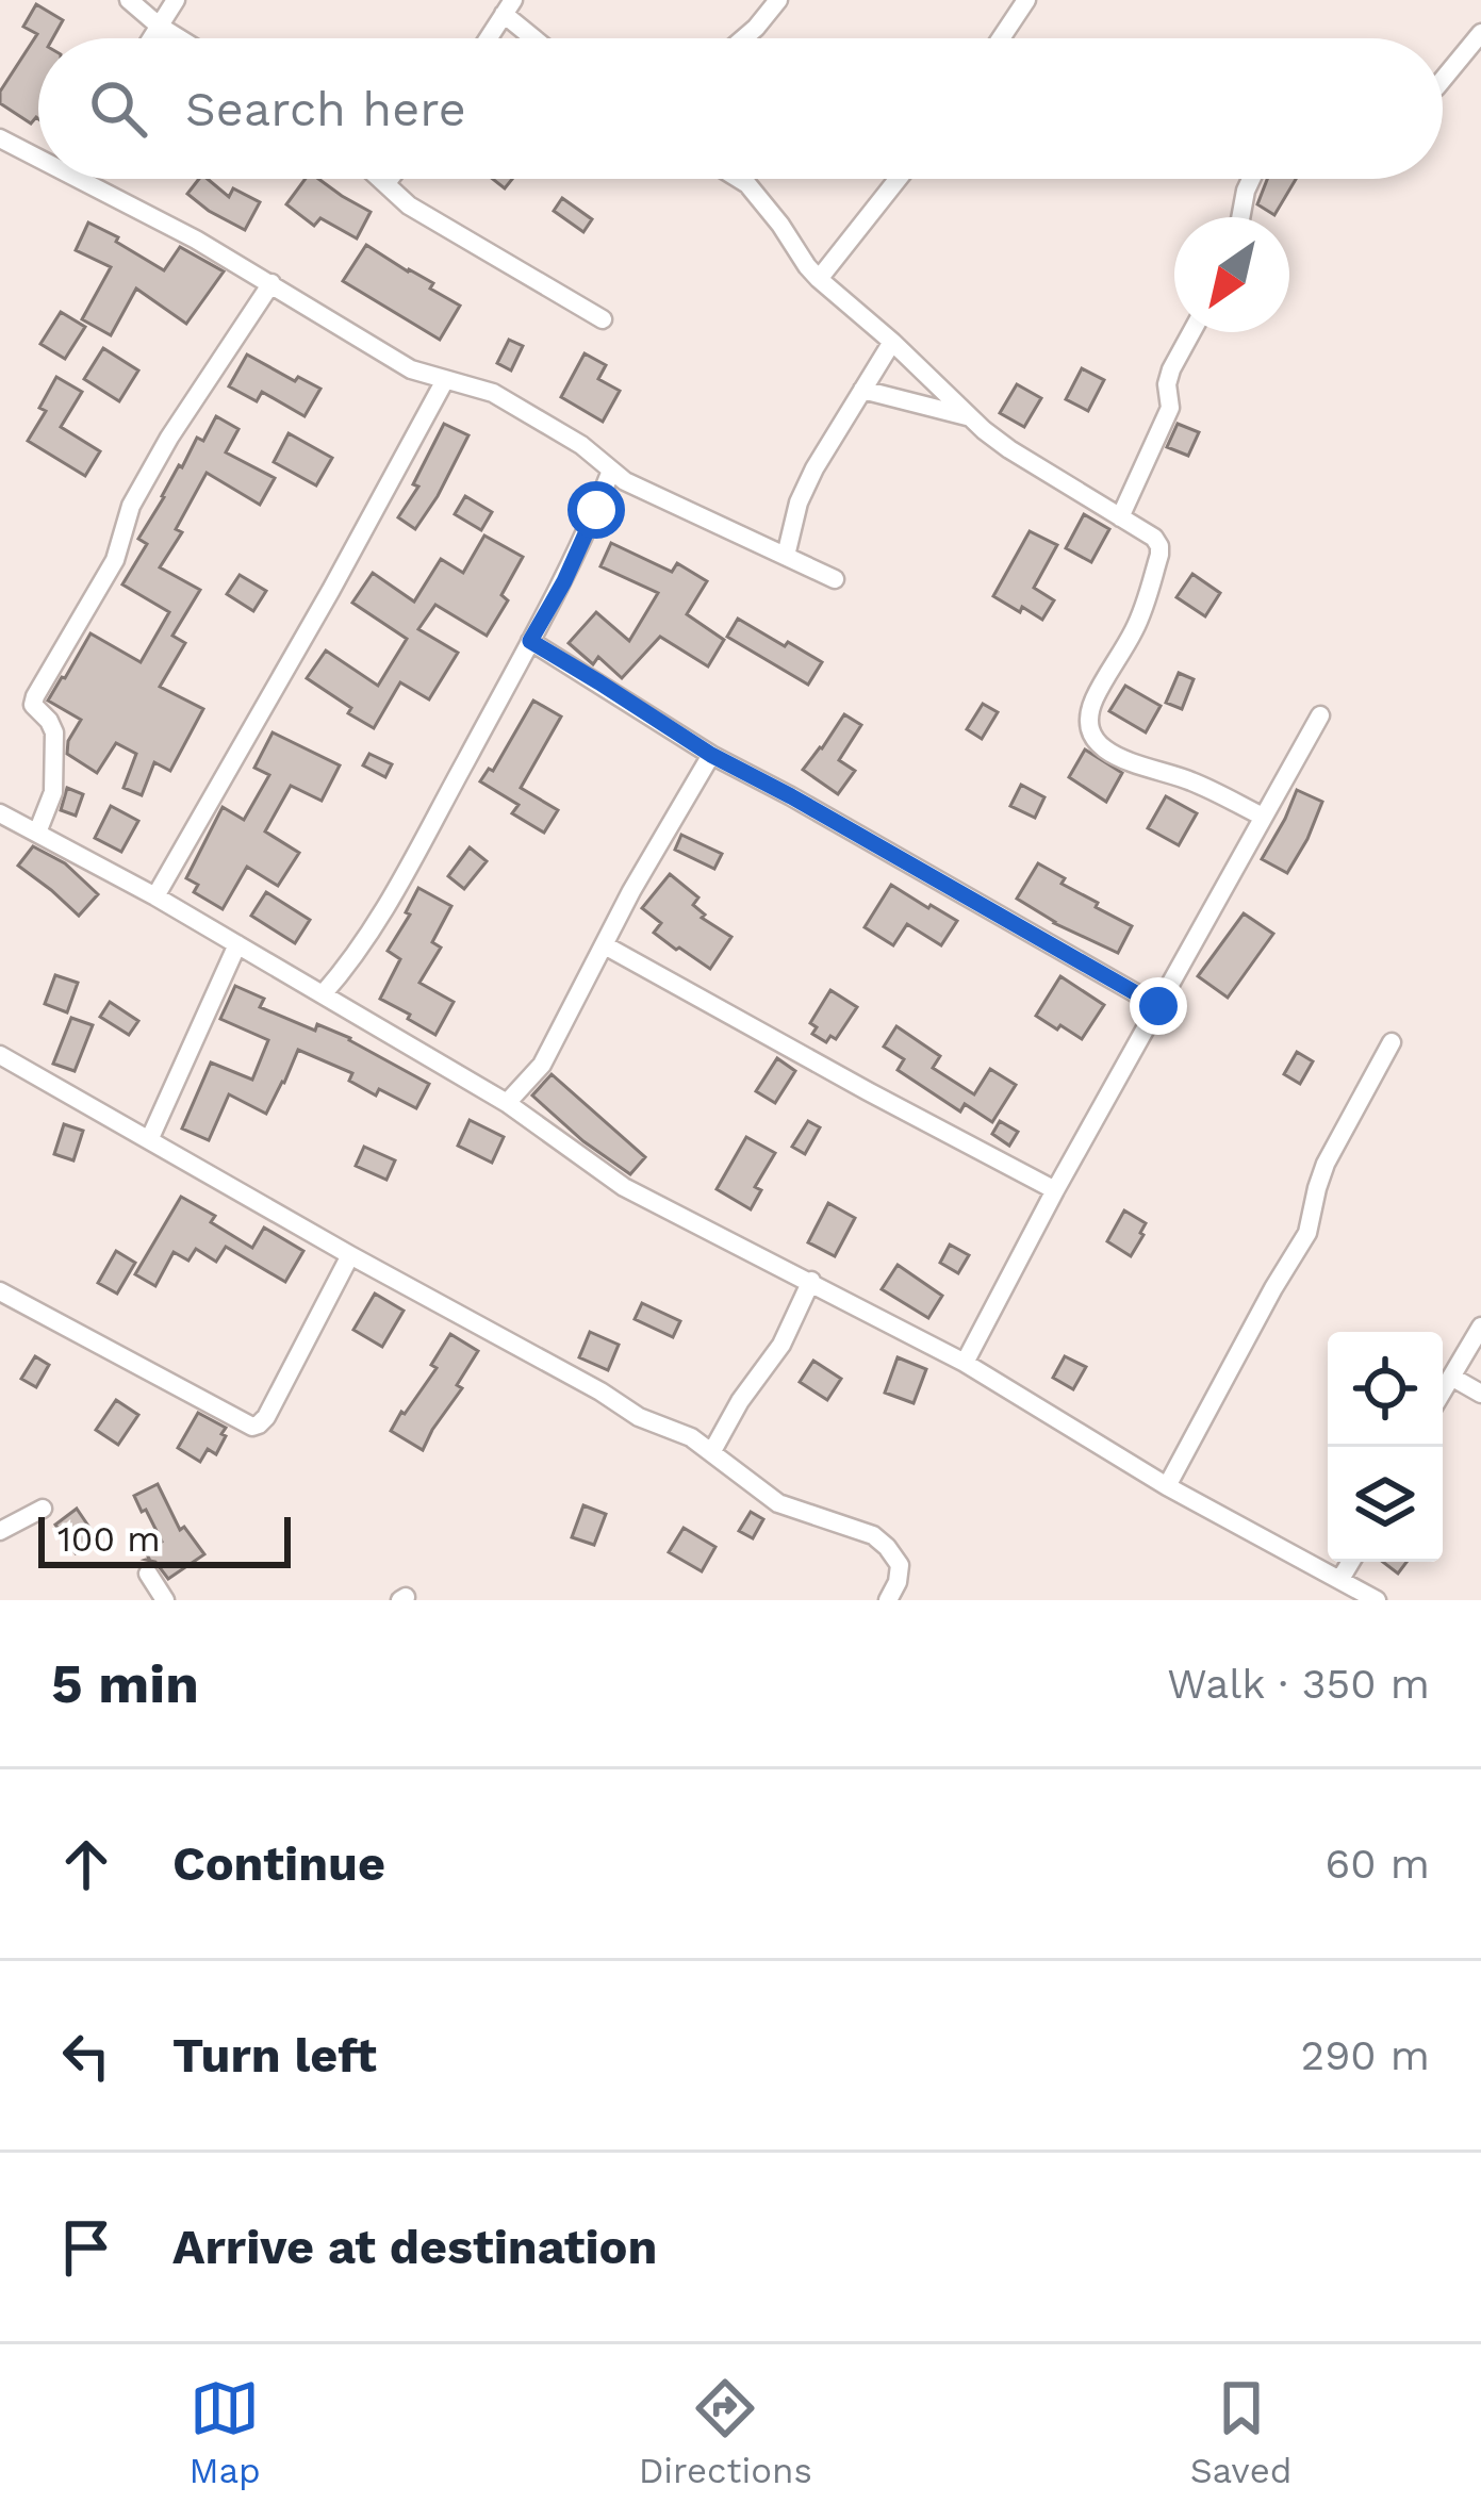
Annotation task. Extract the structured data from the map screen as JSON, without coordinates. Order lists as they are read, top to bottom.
{
  "scale_bar": "100 m",
  "north": "bottom left",
  "page": {
    "search": "Search here",
    "scale": "100 m",
    "heading": ["5 min", "Walk · 350 m"],
    "list": [
      ["Continue", "60 m"],
      ["Turn left", "290 m"],
      "Arrive at destination"
    ],
    "nav": ["Map", "Directions", "Saved"]
  }
}
